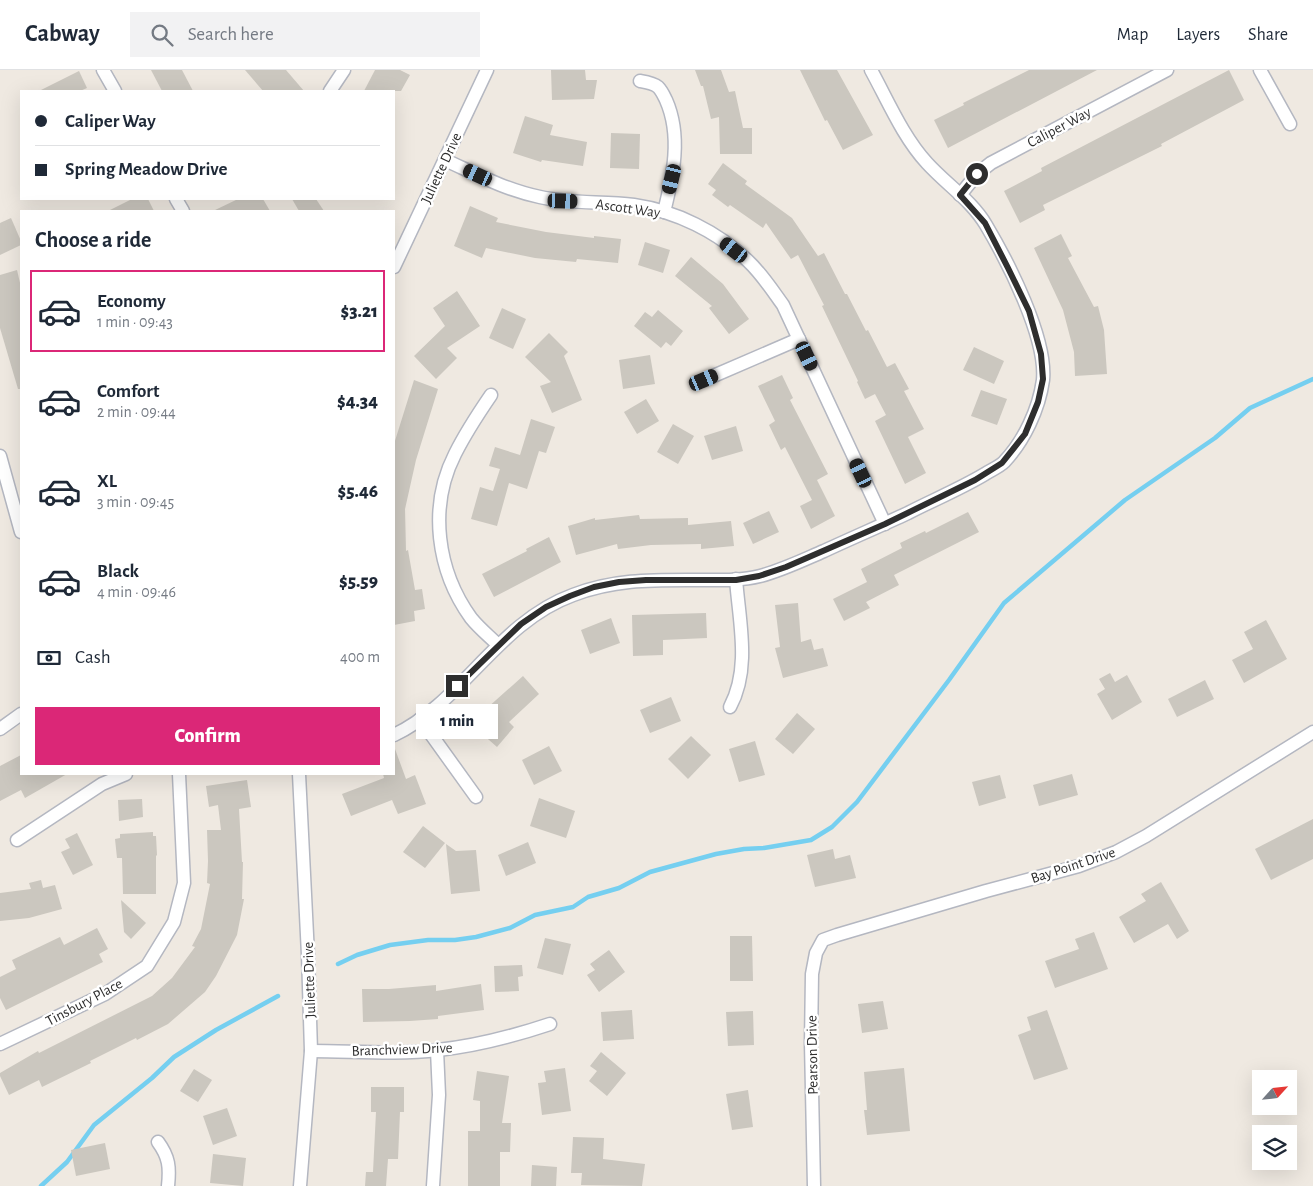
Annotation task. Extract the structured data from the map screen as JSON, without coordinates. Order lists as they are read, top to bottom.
{
  "streets": {
    "street": [
      "Caliper Way",
      "Juliette Drive",
      "Ascott Way",
      "Bay Point Drive",
      "Tinsbury Place",
      "Branchview Drive",
      "Pearson Drive"
    ]
  },
  "crossings": [
    ["Juliette Drive", "Ascott Way"],
    ["Juliette Drive", "Branchview Drive"],
    ["Bay Point Drive", "Pearson Drive"]
  ],
  "north": "top right",
  "page": {
    "header": "Cabway",
    "search": "Search here",
    "nav": ["Map", "Layers", "Share"],
    "banner": ["Caliper Way", "Spring Meadow Drive"],
    "heading": "Choose a ride",
    "list": [
      {
        "name": "Economy",
        "note": "1 min · 09:43",
        "value": "$3.21"
      },
      {
        "name": "Comfort",
        "note": "2 min · 09:44",
        "value": "$4.34"
      },
      {
        "name": "XL",
        "note": "3 min · 09:45",
        "value": "$5.46"
      },
      {
        "name": "Black",
        "note": "4 min · 09:46",
        "value": "$5.59"
      }
    ],
    "pay": ["Cash", "400 m"],
    "buttons": "Confirm",
    "bubble": "1 min"
  }
}
